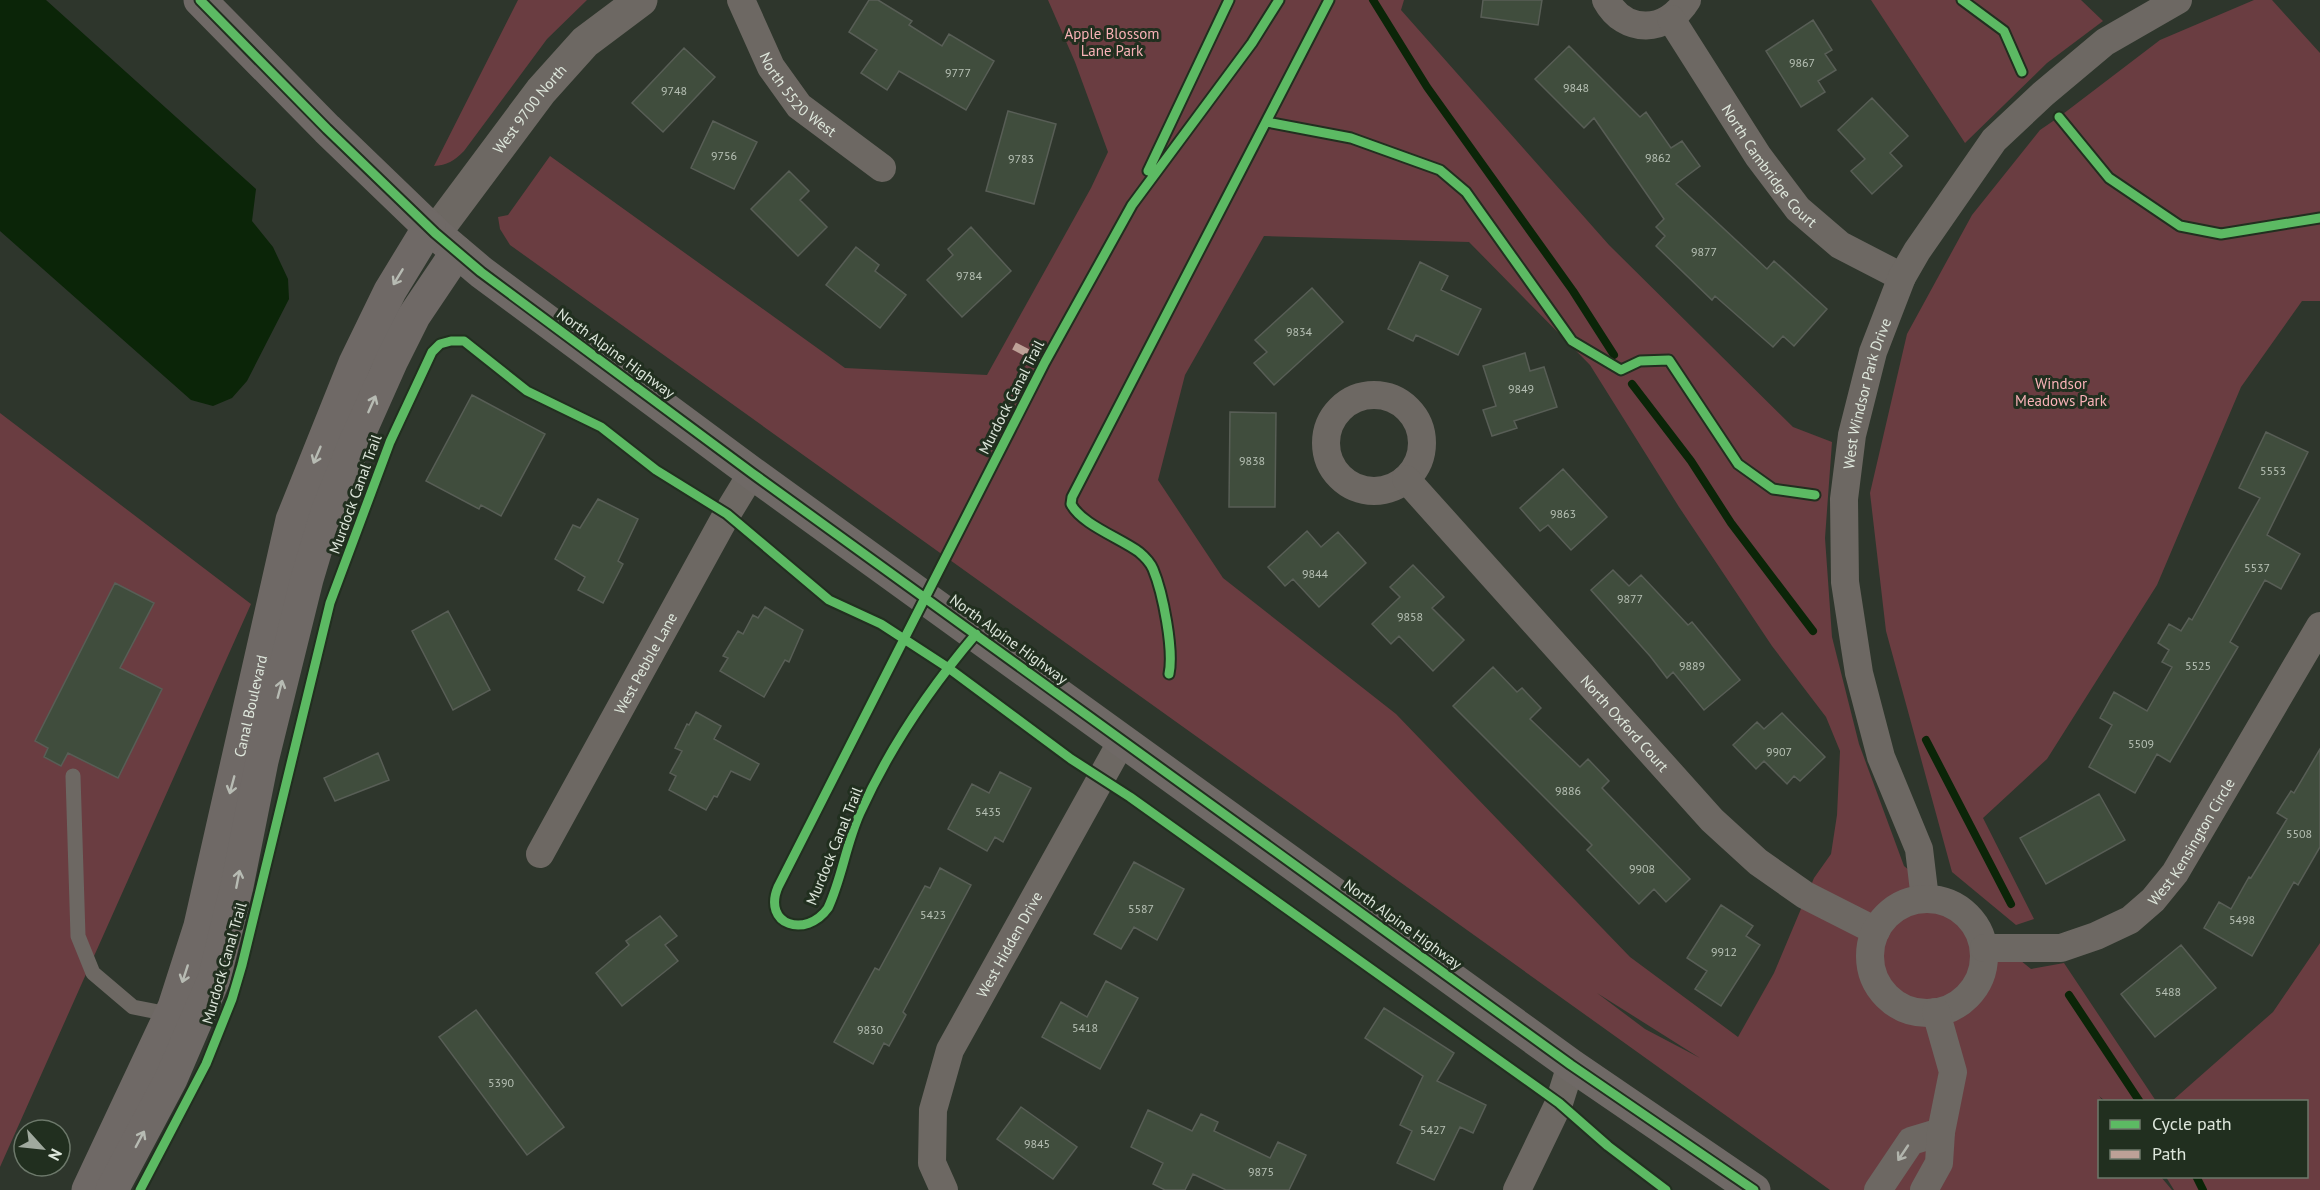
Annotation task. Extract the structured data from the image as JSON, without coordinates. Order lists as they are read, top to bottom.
{
  "streets": {
    "main road": ["North Alpine Highway", "Canal Boulevard"],
    "street": [
      "North 5520 West",
      "West 9700 North",
      "North Cambridge Court",
      "West Windsor Park Drive",
      "West Pebble Lane",
      "North Oxford Court",
      "West Kensington Circle",
      "West Hidden Drive"
    ],
    "cycle path": ["Murdock Canal Trail"]
  },
  "crossings": [
    ["West 9700 North", "North Alpine Highway"],
    ["West 9700 North", "Canal Boulevard"],
    ["North Cambridge Court", "West Windsor Park Drive"],
    ["North Alpine Highway", "West Pebble Lane"],
    ["North Alpine Highway", "Canal Boulevard"],
    ["North Alpine Highway", "West Hidden Drive"],
    ["West Windsor Park Drive", "North Oxford Court"],
    ["West Windsor Park Drive", "West Kensington Circle"],
    ["North Oxford Court", "West Kensington Circle"]
  ],
  "parks": ["Apple Blossom Lane Park", "Windsor Meadows Park"],
  "house_numbers": [
    "9867",
    "9777",
    "9848",
    "9748",
    "9756",
    "9862",
    "9783",
    "9877",
    "9784",
    "9834",
    "9849",
    "9838",
    "5553",
    "9863",
    "5537",
    "9844",
    "9877",
    "9858",
    "9889",
    "5525",
    "5509",
    "9907",
    "9886",
    "5435",
    "5508",
    "9908",
    "5587",
    "5423",
    "5498",
    "9912",
    "5488",
    "5418",
    "9830",
    "5390",
    "5427",
    "9845",
    "9875"
  ],
  "legend": ["Cycle path", "Path"],
  "north": "bottom right"
}
